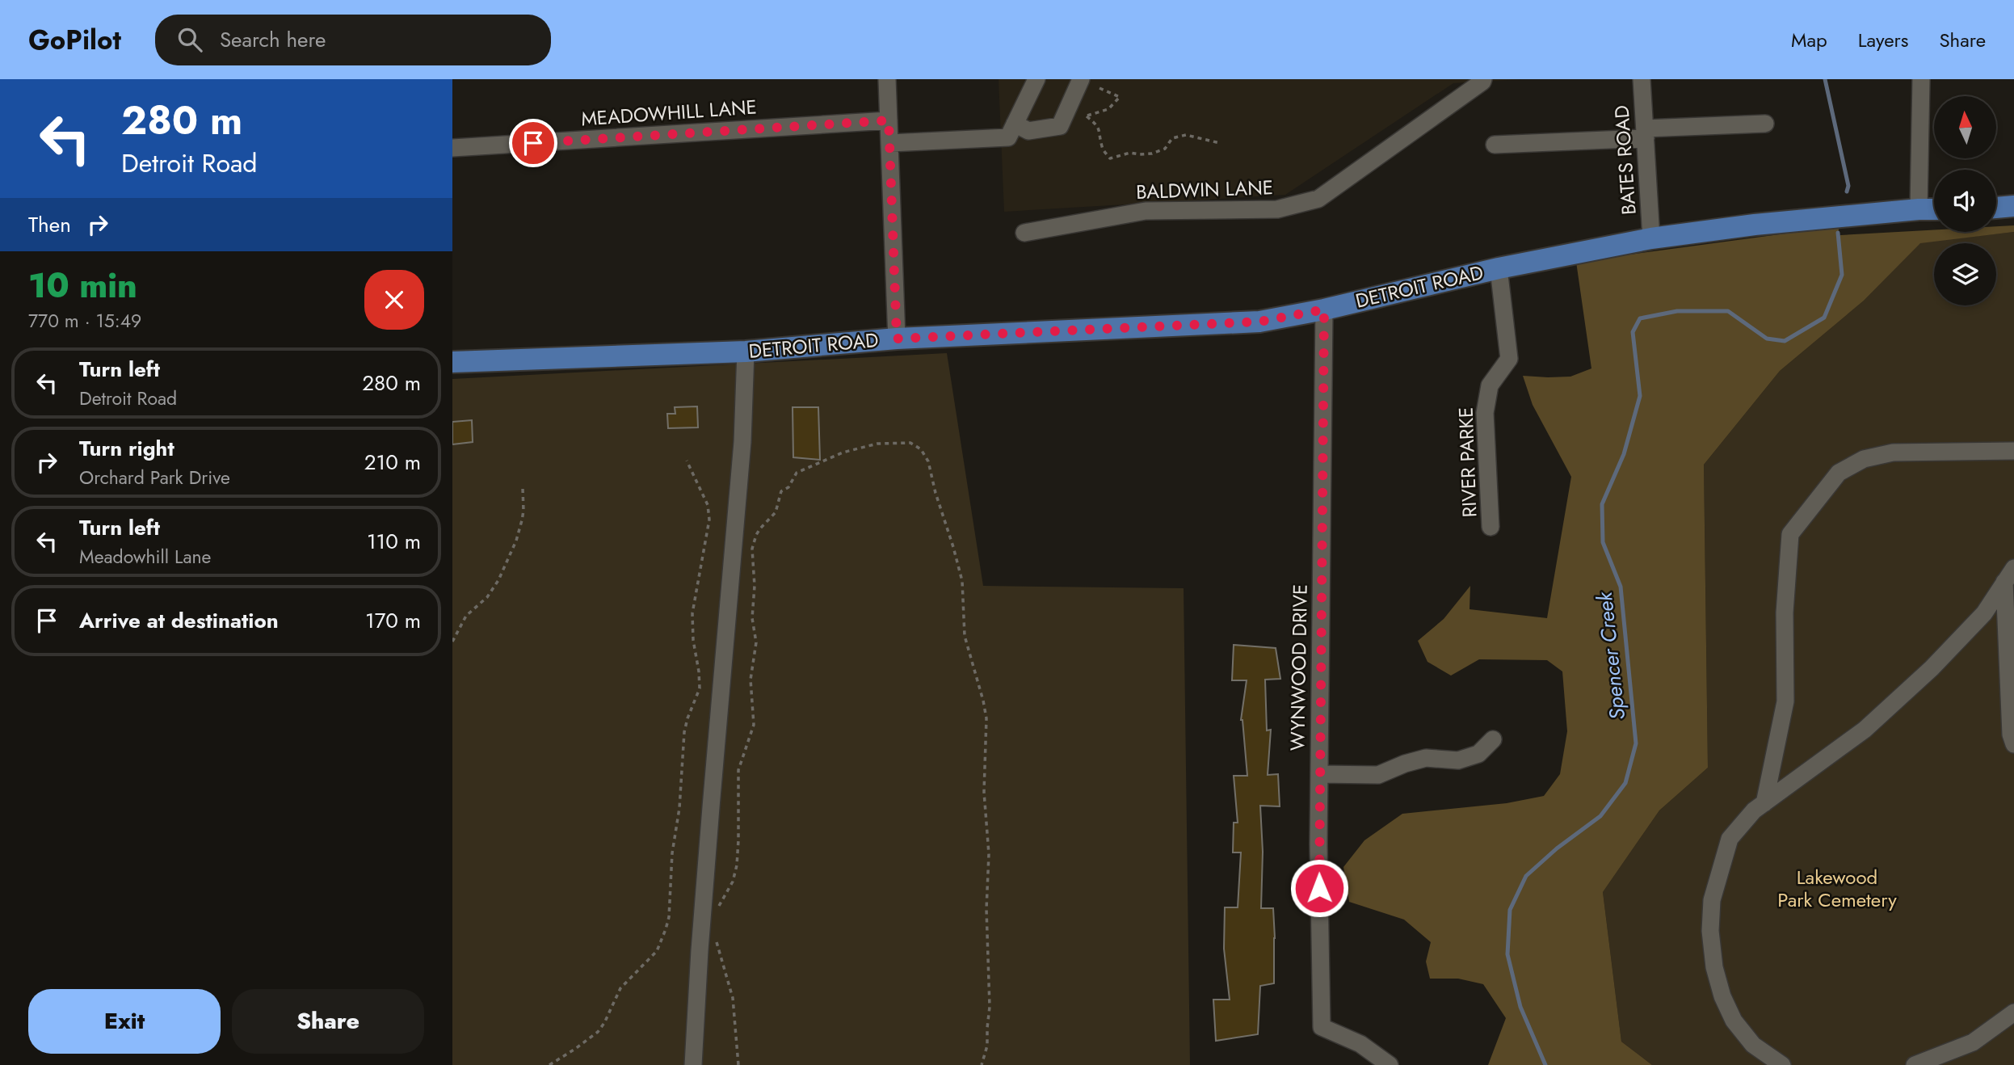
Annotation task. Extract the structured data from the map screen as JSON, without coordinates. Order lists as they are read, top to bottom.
{
  "streets": {
    "main road": ["DETROIT ROAD"],
    "street": [
      "MEADOWHILL LANE",
      "BATES ROAD",
      "BALDWIN LANE",
      "RIVER PARKE",
      "WYNWOOD DRIVE"
    ]
  },
  "crossings": [
    ["BATES ROAD", "DETROIT ROAD"],
    ["DETROIT ROAD", "RIVER PARKE"],
    ["DETROIT ROAD", "WYNWOOD DRIVE"]
  ],
  "water": ["Spencer Creek"],
  "parks": ["Lakewood Park Cemetery"],
  "north": "top",
  "page": {
    "header": "GoPilot",
    "search": "Search here",
    "nav": ["Map", "Layers", "Share"],
    "turn": ["280 m", "Detroit Road"],
    "then": "Then",
    "heading": ["10 min", "770 m · 15:49"],
    "list": [
      {
        "name": "Turn left",
        "note": "Detroit Road",
        "value": "280 m"
      },
      {
        "name": "Turn right",
        "note": "Orchard Park Drive",
        "value": "210 m"
      },
      {
        "name": "Turn left",
        "note": "Meadowhill Lane",
        "value": "110 m"
      },
      {
        "name": "Arrive at destination",
        "value": "170 m"
      }
    ],
    "buttons": ["Exit", "Share"]
  }
}
